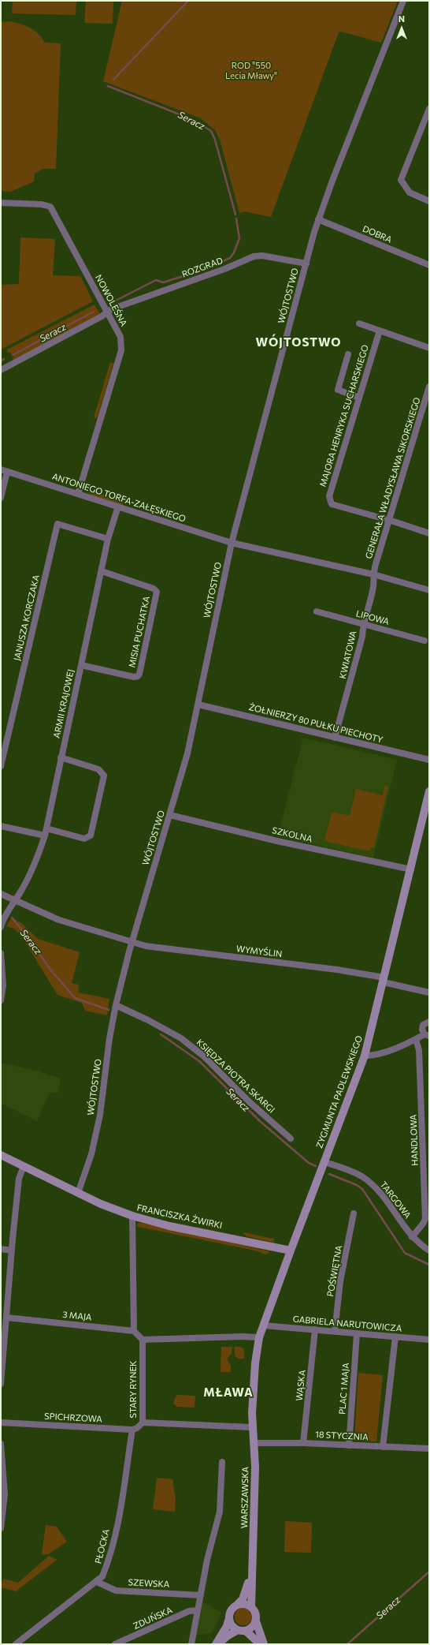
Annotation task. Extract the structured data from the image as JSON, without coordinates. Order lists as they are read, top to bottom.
{
  "streets": {
    "main road": ["ZYGMUNTA PADLEWSKIEGO", "FRANCISZKA ŻWIRKI", "WARSZAWSKA"],
    "street": [
      "DOBRA",
      "ROZGRAD",
      "WÓJTOSTWO",
      "NOWOLEŚNA",
      "MAJORA HENRYKA SUCHARSKIEGO",
      "GENERAŁA WŁADYSŁAWA SIKORSKIEGO",
      "ANTONIEGO TORFA-ZAŁĘSKIEGO",
      "JANUSZA KORCZAKA",
      "LIPOWA",
      "MISIA PUCHATKA",
      "KWIATOWA",
      "ARMII KRAJOWEJ",
      "ŻOŁNIERZY 80 PUŁKU PIECHOTY",
      "SZKOLNA",
      "WYMYŚLIN",
      "KSIĘDZA PIOTRA SKARGI",
      "HANDLOWA",
      "TARGOWA",
      "POŚWIĘTNA",
      "3 MAJA",
      "GABRIELA NARUTOWICZA",
      "WĄSKA",
      "PLAC 1 MAJA",
      "STARY RYNEK",
      "SPICHRZOWA",
      "18 STYCZNIA",
      "PŁOCKA",
      "SZEWSKA",
      "ZDUŃSKA"
    ]
  },
  "crossings": [
    ["DOBRA", "WÓJTOSTWO"],
    ["ROZGRAD", "WÓJTOSTWO"],
    ["ROZGRAD", "NOWOLEŚNA"],
    ["WÓJTOSTWO", "ANTONIEGO TORFA-ZAŁĘSKIEGO"],
    ["WÓJTOSTWO", "ŻOŁNIERZY 80 PUŁKU PIECHOTY"],
    ["WÓJTOSTWO", "SZKOLNA"],
    ["WÓJTOSTWO", "WYMYŚLIN"],
    ["WÓJTOSTWO", "KSIĘDZA PIOTRA SKARGI"],
    ["WÓJTOSTWO", "FRANCISZKA ŻWIRKI"],
    ["NOWOLEŚNA", "ANTONIEGO TORFA-ZAŁĘSKIEGO"],
    ["MAJORA HENRYKA SUCHARSKIEGO", "GENERAŁA WŁADYSŁAWA SIKORSKIEGO"],
    ["GENERAŁA WŁADYSŁAWA SIKORSKIEGO", "ANTONIEGO TORFA-ZAŁĘSKIEGO"],
    ["GENERAŁA WŁADYSŁAWA SIKORSKIEGO", "KWIATOWA"],
    ["ANTONIEGO TORFA-ZAŁĘSKIEGO", "KWIATOWA"],
    ["ANTONIEGO TORFA-ZAŁĘSKIEGO", "ARMII KRAJOWEJ"],
    ["JANUSZA KORCZAKA", "ARMII KRAJOWEJ"],
    ["LIPOWA", "KWIATOWA"],
    ["MISIA PUCHATKA", "ARMII KRAJOWEJ"],
    ["KWIATOWA", "ŻOŁNIERZY 80 PUŁKU PIECHOTY"],
    ["ARMII KRAJOWEJ", "WYMYŚLIN"],
    ["SZKOLNA", "ZYGMUNTA PADLEWSKIEGO"],
    ["WYMYŚLIN", "ZYGMUNTA PADLEWSKIEGO"],
    ["ZYGMUNTA PADLEWSKIEGO", "TARGOWA"],
    ["ZYGMUNTA PADLEWSKIEGO", "FRANCISZKA ŻWIRKI"],
    ["ZYGMUNTA PADLEWSKIEGO", "GABRIELA NARUTOWICZA"],
    ["ZYGMUNTA PADLEWSKIEGO", "STARY RYNEK"],
    ["ZYGMUNTA PADLEWSKIEGO", "WARSZAWSKA"],
    ["HANDLOWA", "TARGOWA"],
    ["POŚWIĘTNA", "GABRIELA NARUTOWICZA"],
    ["GABRIELA NARUTOWICZA", "WĄSKA"],
    ["GABRIELA NARUTOWICZA", "PLAC 1 MAJA"],
    ["WĄSKA", "18 STYCZNIA"],
    ["PLAC 1 MAJA", "18 STYCZNIA"],
    ["STARY RYNEK", "WARSZAWSKA"],
    ["SPICHRZOWA", "PŁOCKA"],
    ["18 STYCZNIA", "WARSZAWSKA"],
    ["PŁOCKA", "SZEWSKA"]
  ],
  "districts": ["WÓJTOSTWO", "MŁAWA"],
  "water": ["Seracz"],
  "parks": ["ROD \"550 Lecia Mławy\""],
  "north": "top"
}
